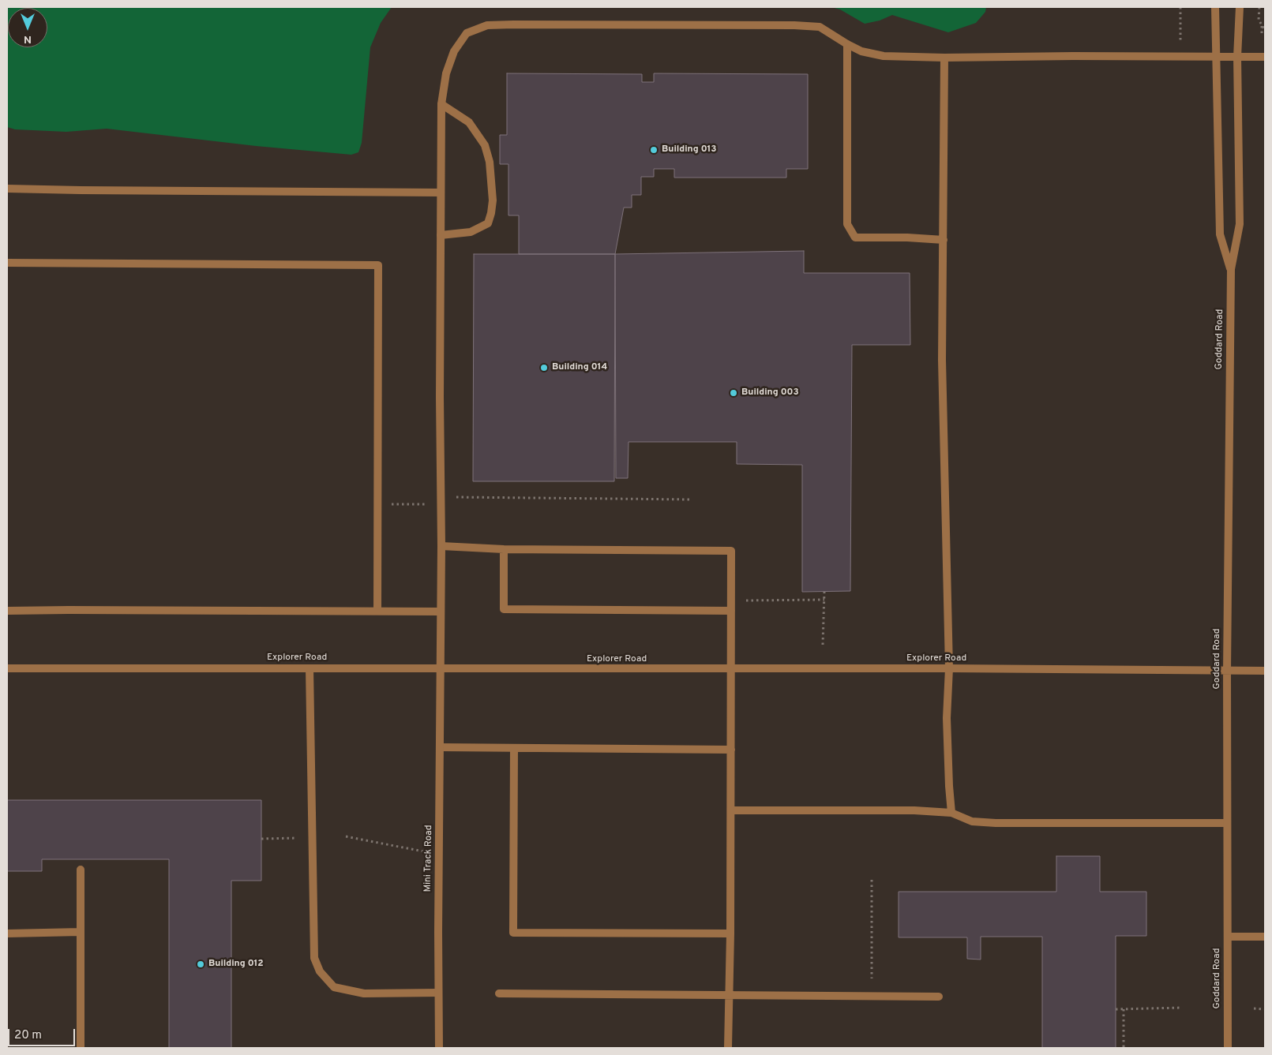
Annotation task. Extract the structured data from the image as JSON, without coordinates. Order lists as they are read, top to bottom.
{
  "streets": {
    "street": ["Goddard Road", "Explorer Road", "Mini Track Road"]
  },
  "crossings": [
    ["Goddard Road", "Explorer Road"],
    ["Goddard Road", "Mini Track Road"],
    ["Explorer Road", "Mini Track Road"]
  ],
  "places": [
    "Building 013",
    "Building 014",
    "Building 003",
    "Building 012"
  ],
  "scale_bar": "20 m",
  "north": "bottom"
}
